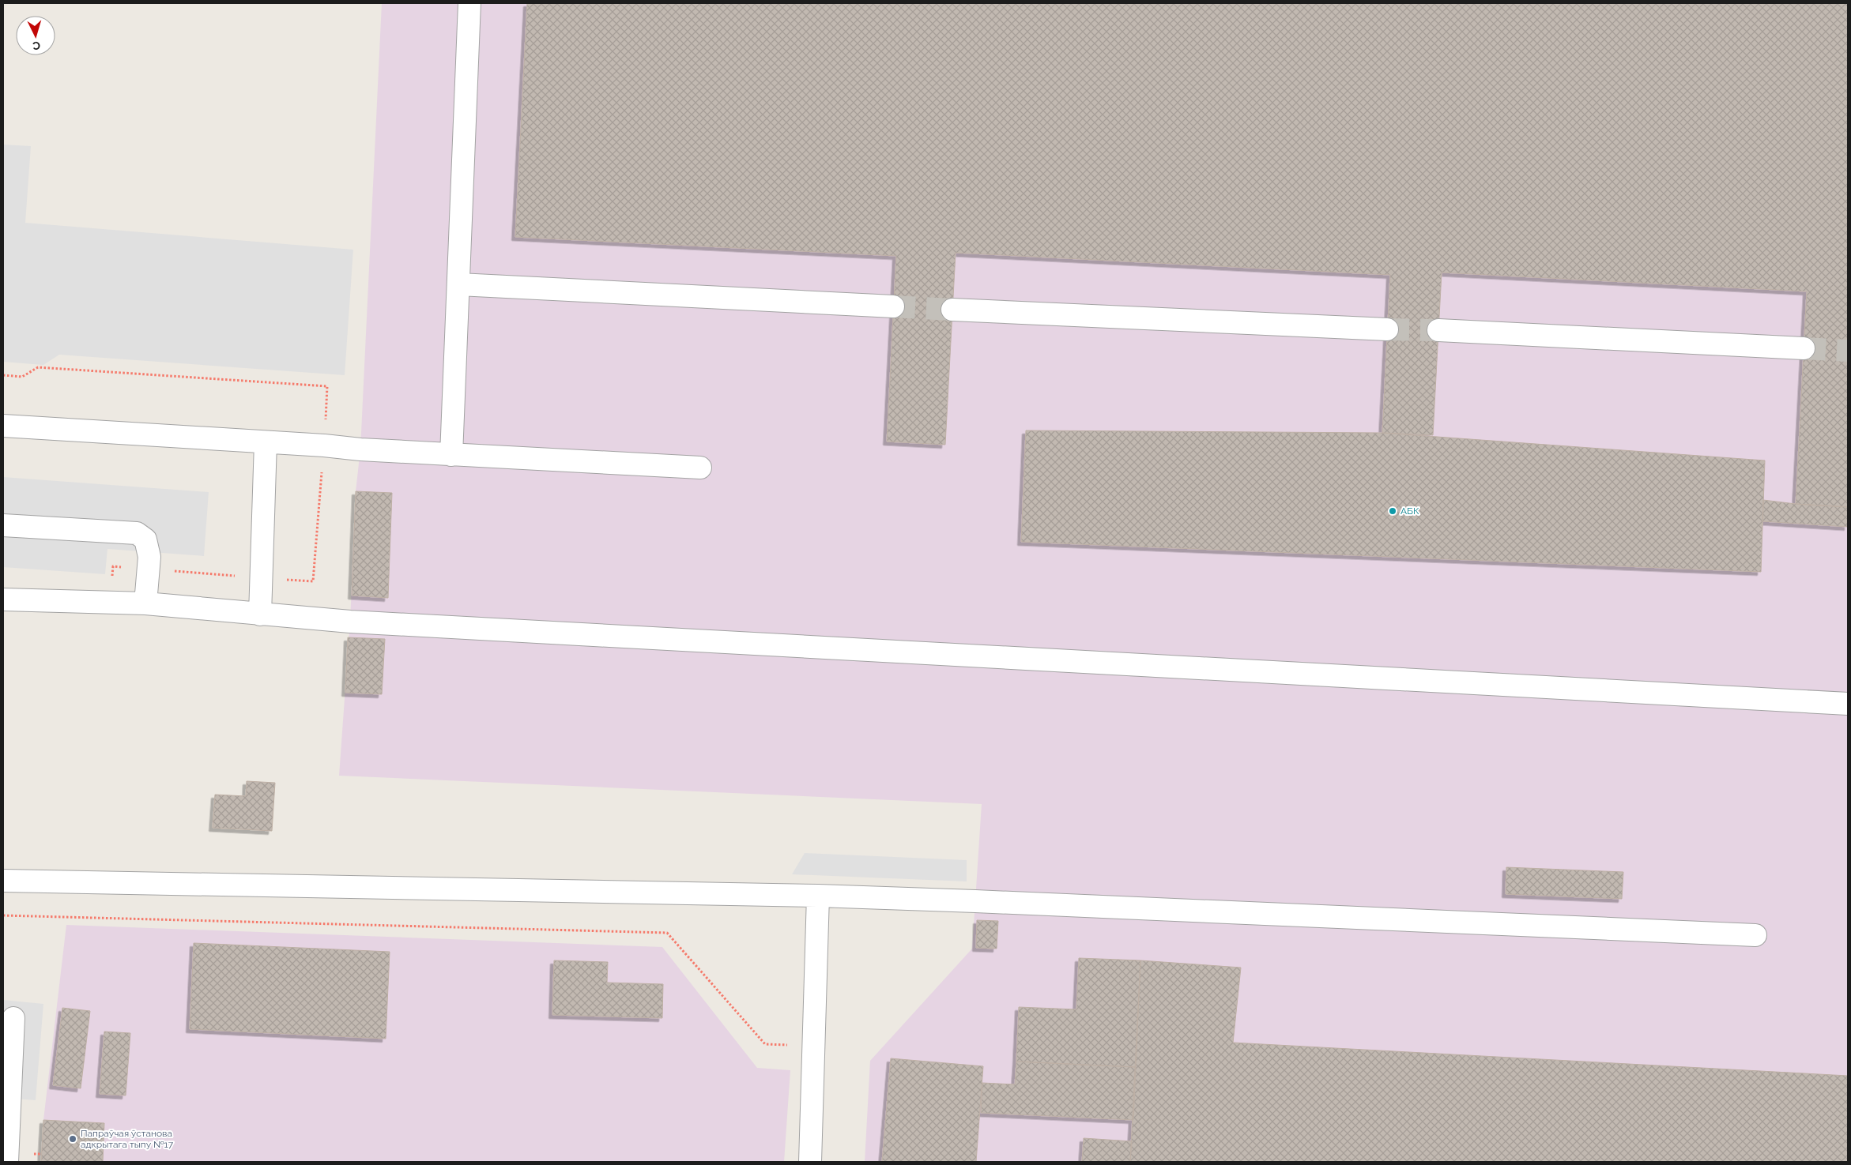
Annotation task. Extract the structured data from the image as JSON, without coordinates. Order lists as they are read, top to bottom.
{
  "places": ["АБК", "Папраўчая ўстанова адкрытага тыпу №17"],
  "north": "bottom"
}
